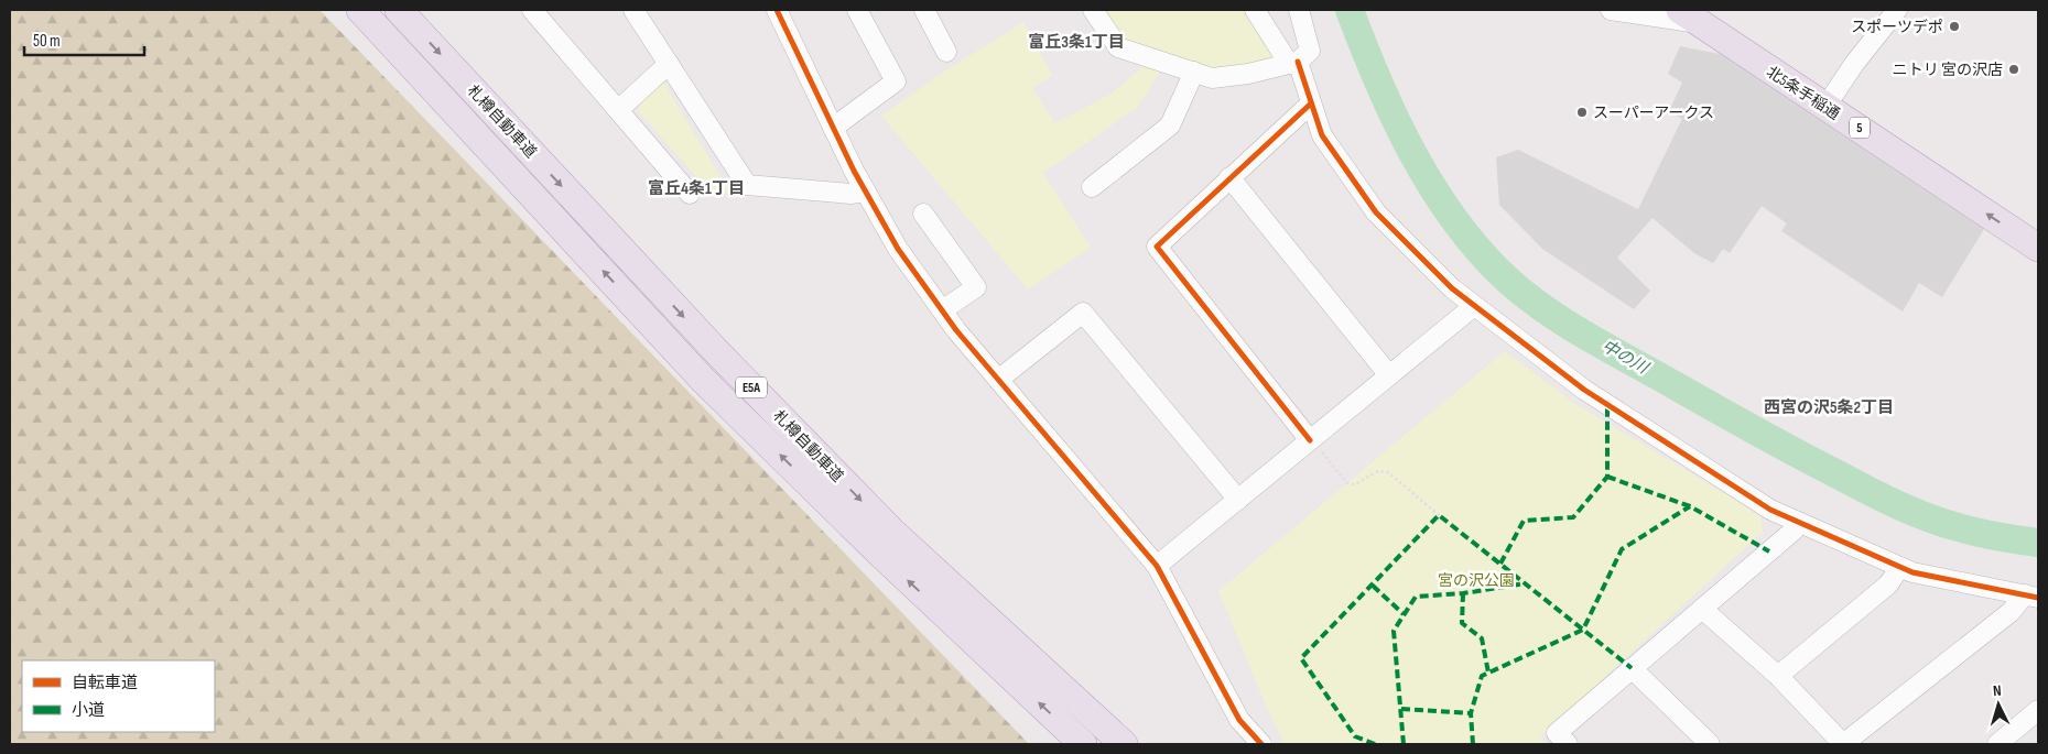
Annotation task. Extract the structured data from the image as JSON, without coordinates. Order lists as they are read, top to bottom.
{
  "streets": {
    "highway": [
      "北5条手稲通",
      "札樽自動車道",
      "5",
      "E5A"
    ]
  },
  "districts": ["富丘3条1丁目", "富丘4条1丁目", "西宮の沢5条2丁目"],
  "water": ["中の川"],
  "parks": ["宮の沢公園"],
  "places": ["スポーツデポ", "ニトリ 宮の沢店", "スーパーアークス"],
  "legend": ["自転車道", "小道"],
  "scale_bar": "50 m",
  "north": "top"
}
